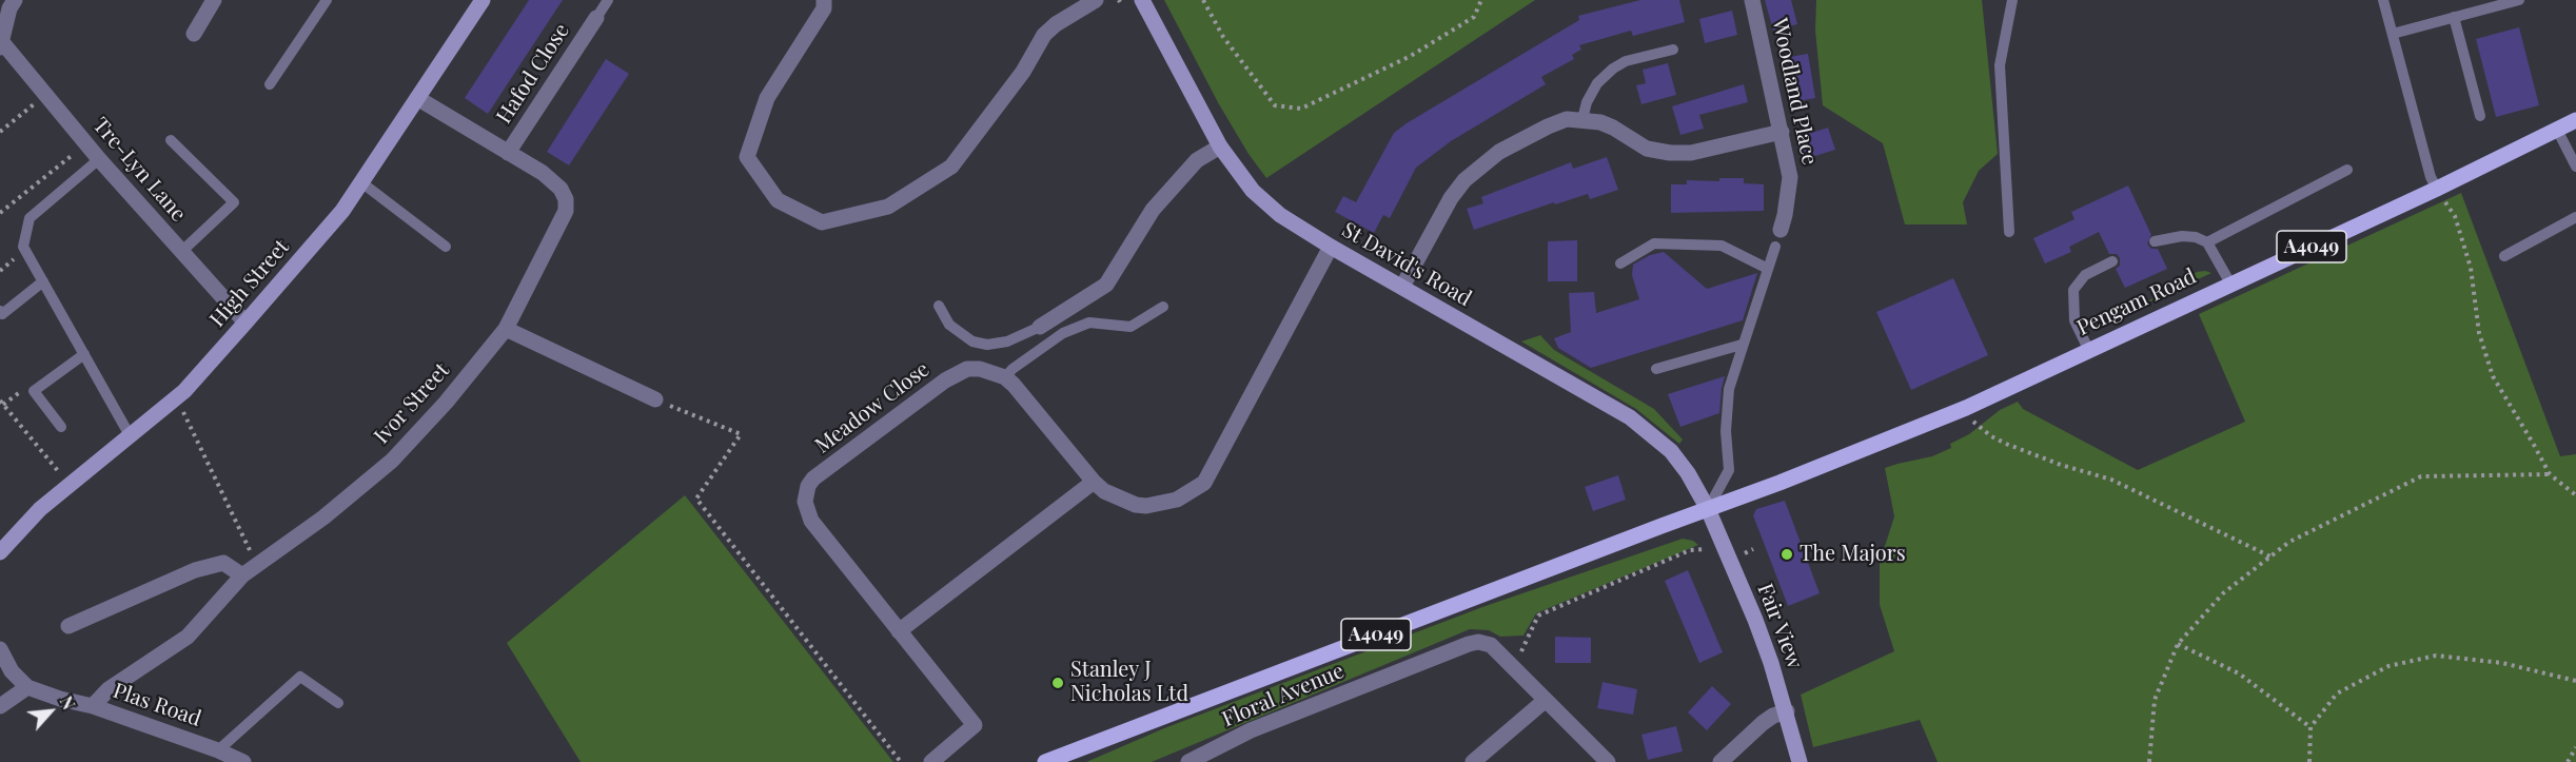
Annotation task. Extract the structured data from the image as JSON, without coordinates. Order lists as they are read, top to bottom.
{
  "streets": {
    "main road": [
      "A4049",
      "St David's Road",
      "High Street",
      "Pengam Road",
      "Fair View"
    ],
    "street": [
      "Hafod Close",
      "Woodland Place",
      "Tre-Lyn Lane",
      "Ivor Street",
      "Meadow Close",
      "Floral Avenue",
      "Plas Road"
    ]
  },
  "crossings": [
    ["Hafod Close", "Ivor Street"],
    ["Tre-Lyn Lane", "High Street"],
    ["A4049", "St David's Road"],
    ["A4049", "Pengam Road"],
    ["A4049", "Fair View"],
    ["St David's Road", "Pengam Road"],
    ["St David's Road", "Fair View"],
    ["High Street", "Ivor Street"],
    ["Pengam Road", "Fair View"],
    ["Ivor Street", "Plas Road"]
  ],
  "places": ["The Majors", "Stanley J Nicholas Ltd"],
  "north": "top right"
}
